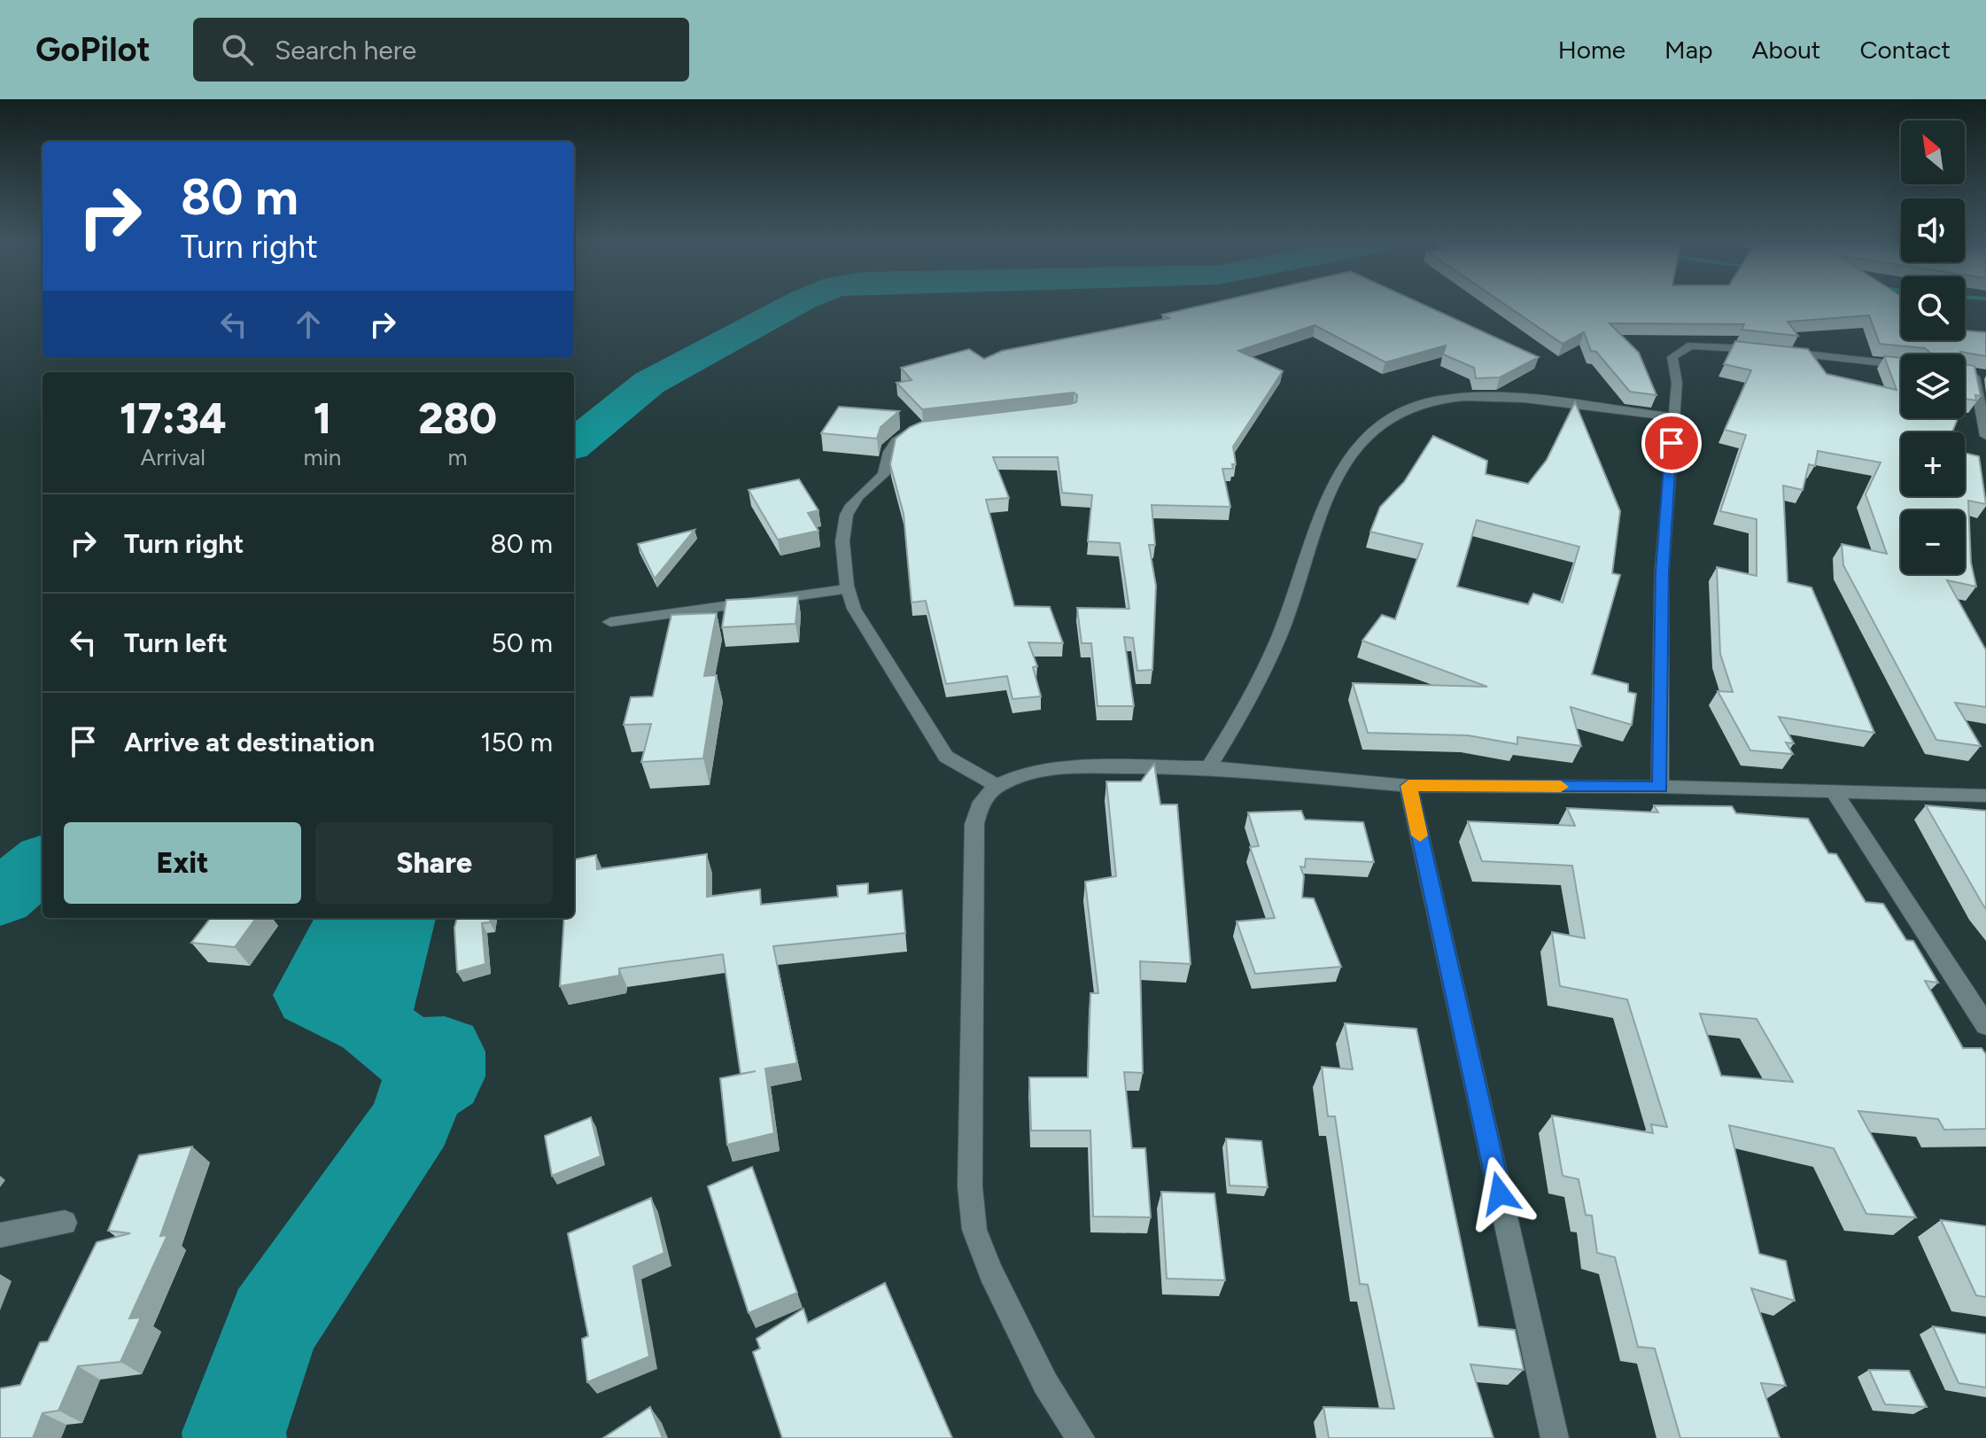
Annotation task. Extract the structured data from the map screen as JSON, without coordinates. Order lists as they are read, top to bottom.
{
  "north": "top left",
  "page": {
    "header": "GoPilot",
    "search": "Search here",
    "nav": [
      "Home",
      "Map",
      "About",
      "Contact"
    ],
    "map_buttons": ["+", "−"],
    "turn": ["80 m", "Turn right"],
    "eta": [
      "17:34",
      "Arrival",
      "1",
      "min",
      "280",
      "m"
    ],
    "list": [
      {
        "name": "Turn right",
        "value": "80 m"
      },
      {
        "name": "Turn left",
        "value": "50 m"
      },
      {
        "name": "Arrive at destination",
        "value": "150 m"
      }
    ],
    "buttons": ["Exit", "Share"]
  }
}
